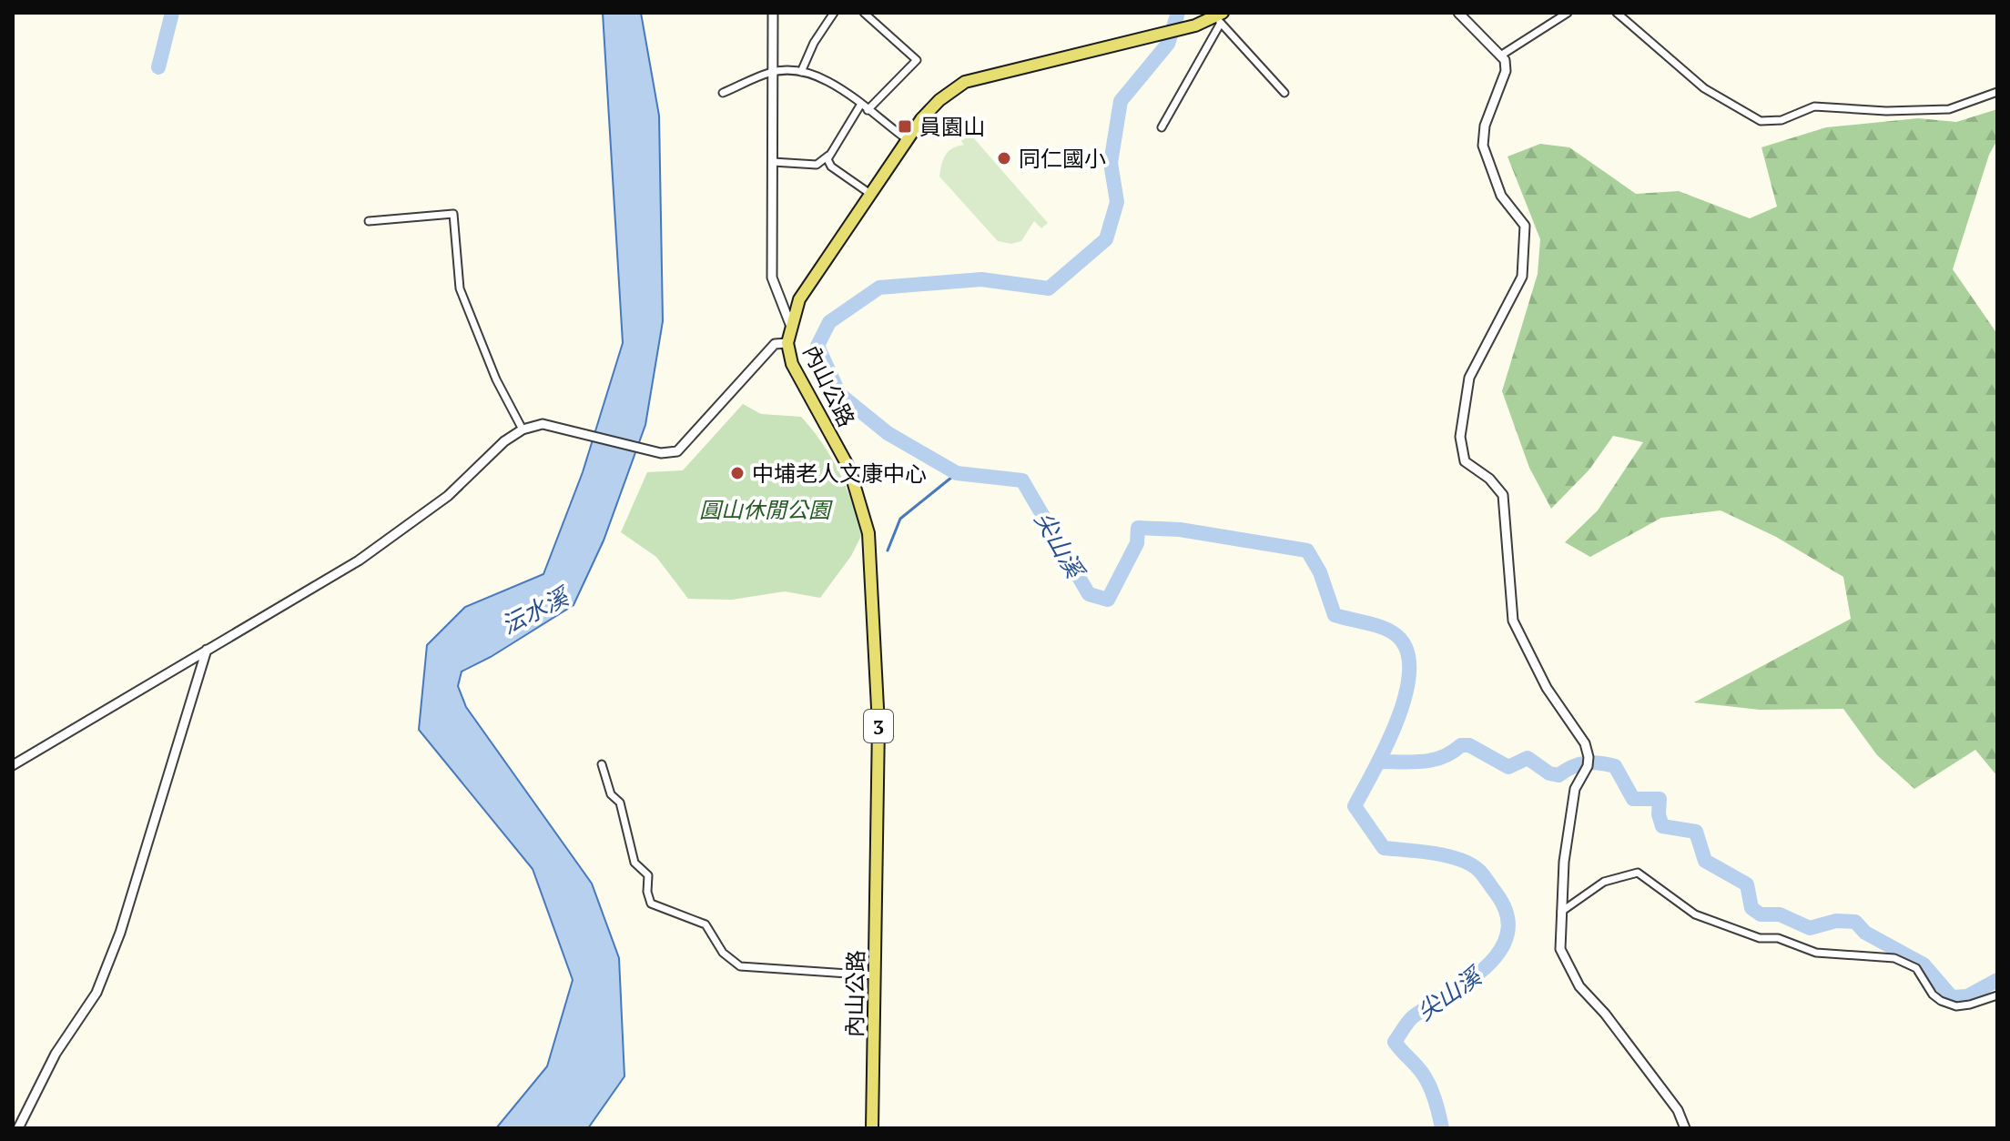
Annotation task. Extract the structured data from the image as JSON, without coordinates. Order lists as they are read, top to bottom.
{
  "streets": {
    "main road": ["內山公路", "3"]
  },
  "water": ["尖山溪", "沄水溪"],
  "parks": ["圓山休閒公園"],
  "places": {
    "transit": ["員園山"],
    "other": ["同仁國小", "中埔老人文康中心"]
  }
}
